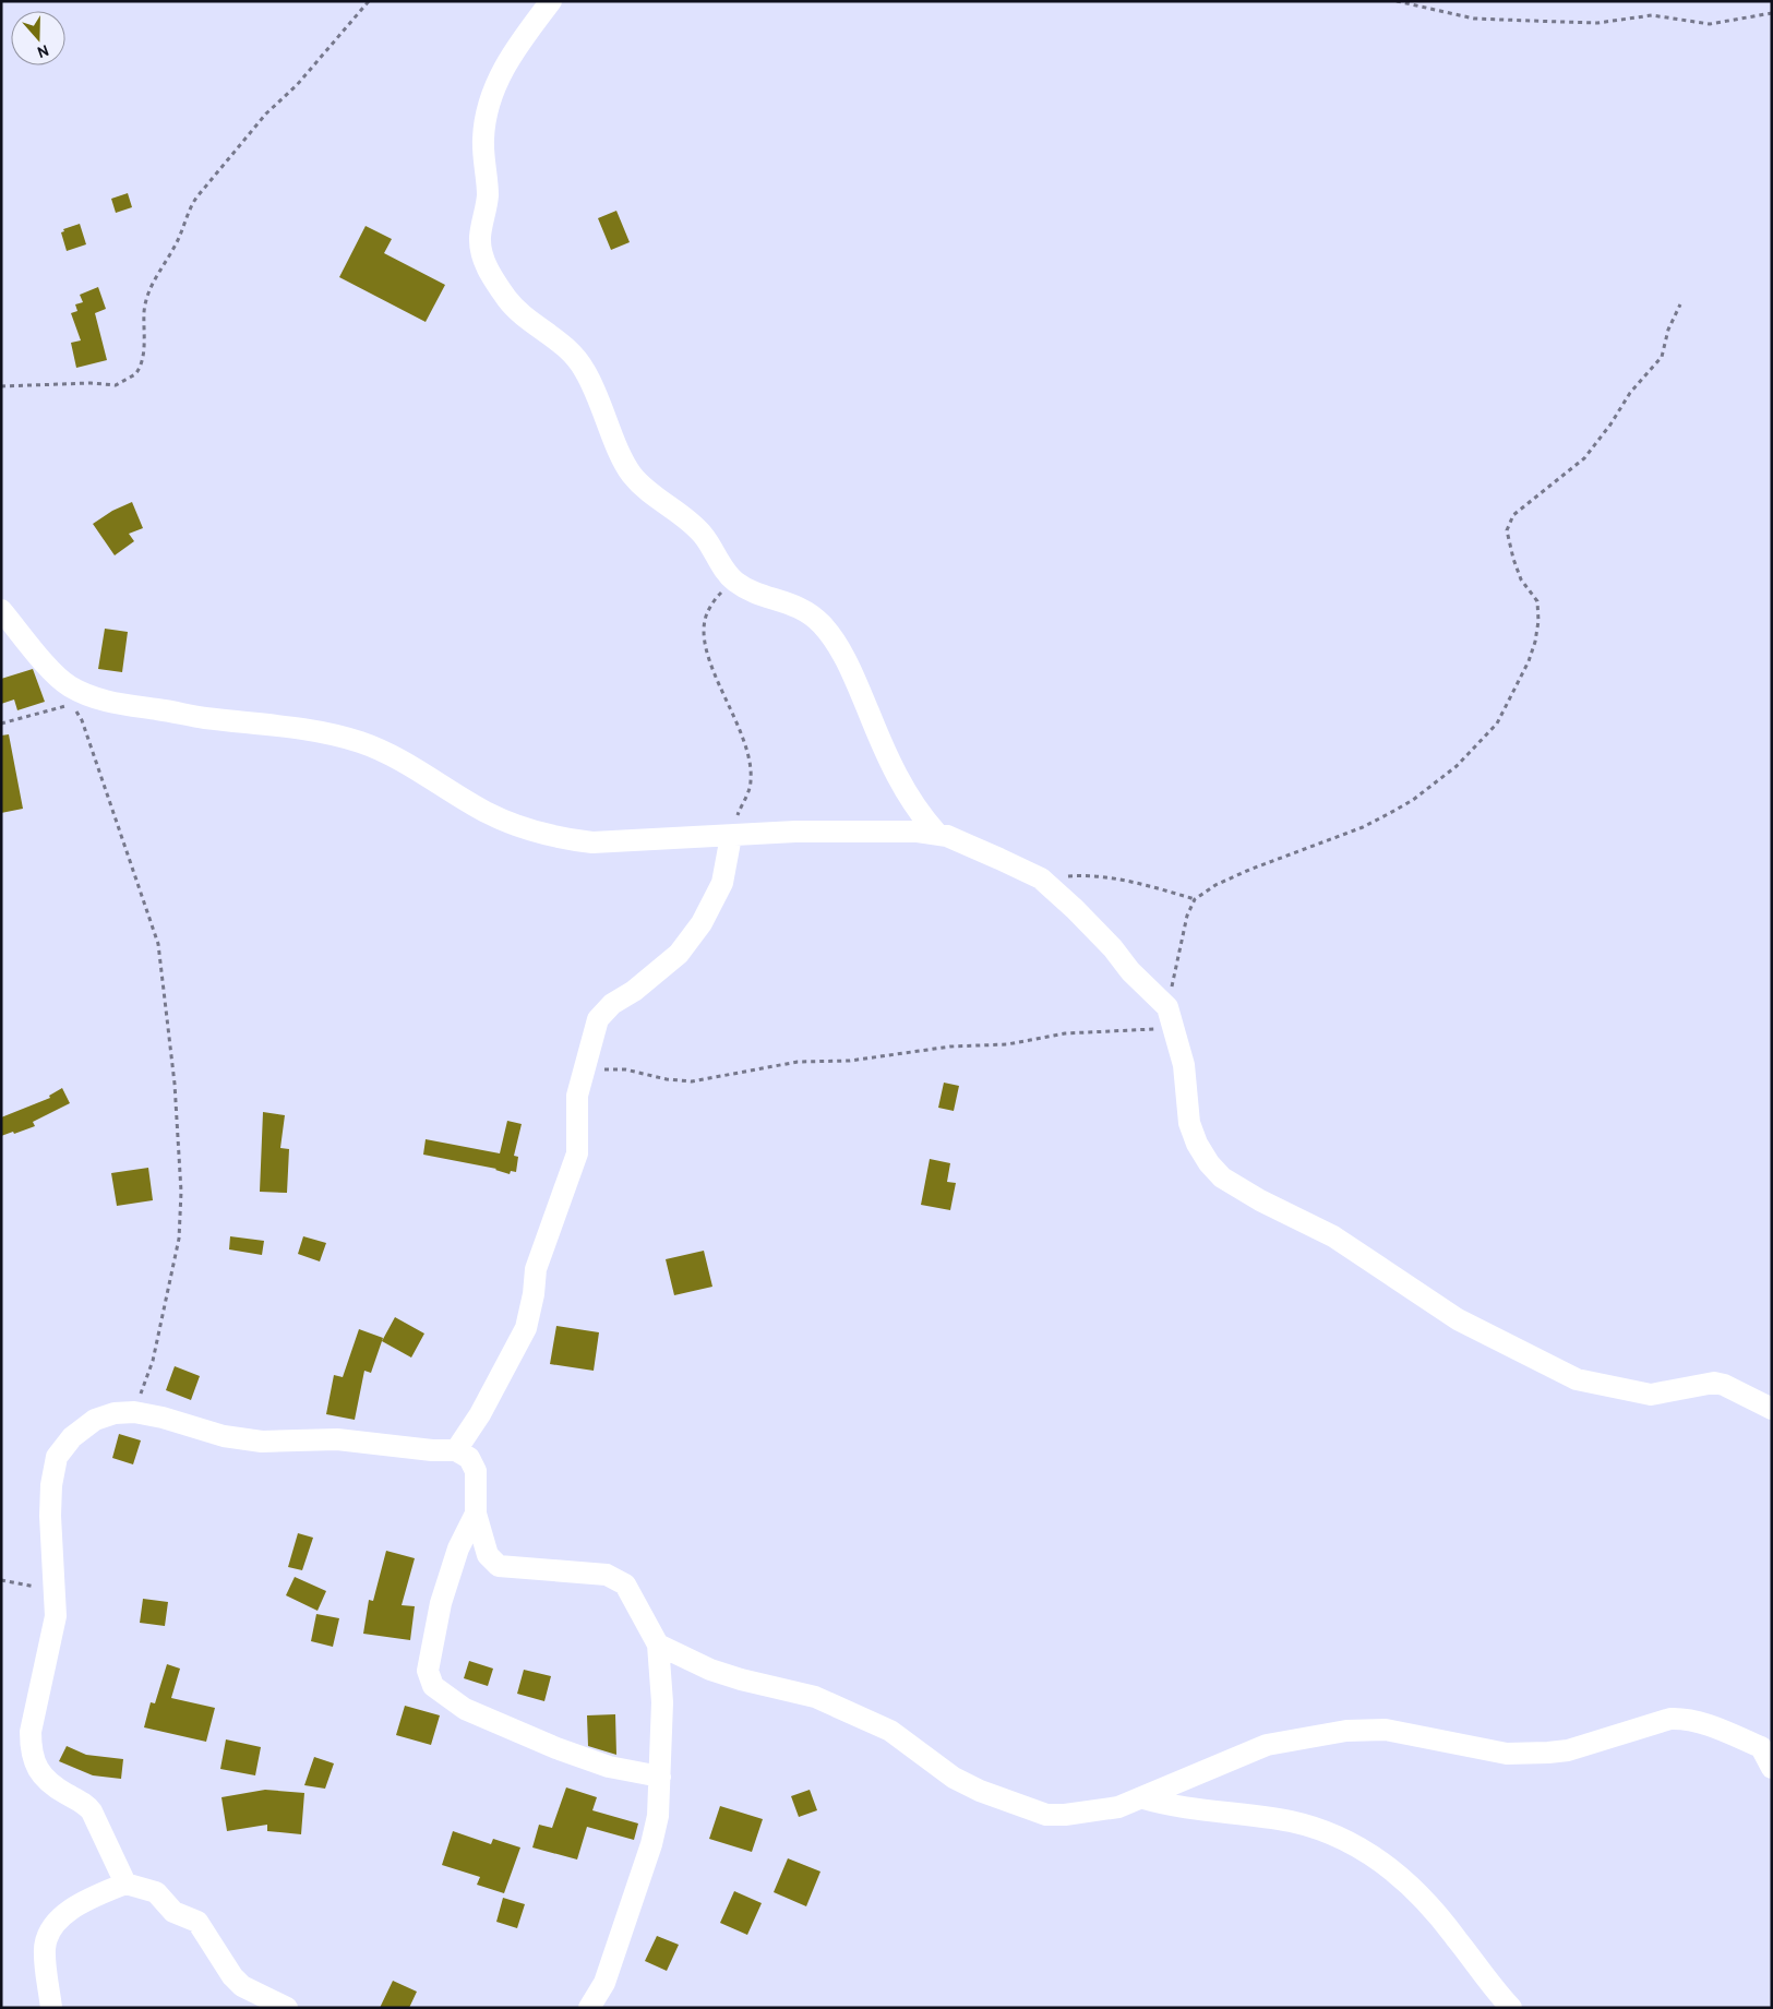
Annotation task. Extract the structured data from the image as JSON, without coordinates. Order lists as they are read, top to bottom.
{
  "north": "bottom"
}
